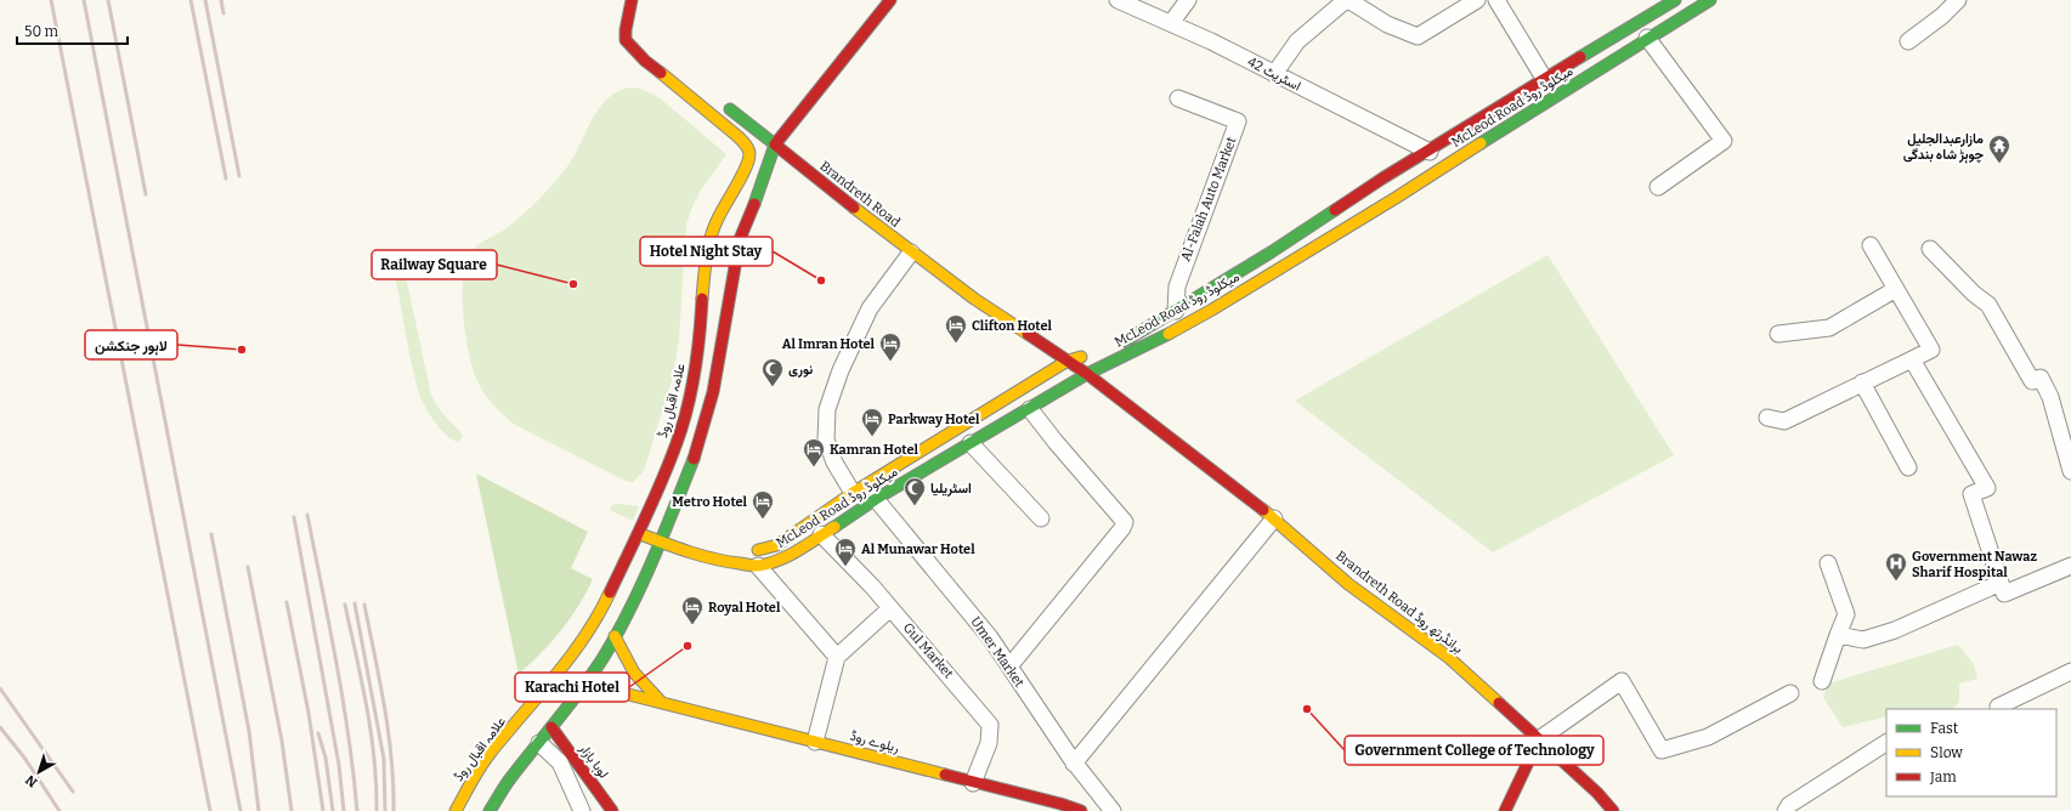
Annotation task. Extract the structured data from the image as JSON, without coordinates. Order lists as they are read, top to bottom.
{
  "streets": {
    "main road": [
      "McLeod Road میکلوڈ روڈ",
      "Brandreth Road",
      "علامہ اقبال روڈ",
      "Brandreth Road برانڈرتھ روڈ",
      "ریلوے روڈ",
      "لوہا بازار"
    ],
    "street": [
      "اسٹریٹ 42",
      "Al-Falah Auto Market",
      "Gul Market",
      "Umer Market"
    ]
  },
  "crossings": [
    ["اسٹریٹ 42", "McLeod Road میکلوڈ روڈ"],
    ["McLeod Road میکلوڈ روڈ", "Brandreth Road"],
    ["McLeod Road میکلوڈ روڈ", "Al-Falah Auto Market"],
    ["McLeod Road میکلوڈ روڈ", "علامہ اقبال روڈ"],
    ["McLeod Road میکلوڈ روڈ", "Brandreth Road برانڈرتھ روڈ"],
    ["McLeod Road میکلوڈ روڈ", "Gul Market"],
    ["McLeod Road میکلوڈ روڈ", "Umer Market"],
    ["Brandreth Road", "Brandreth Road برانڈرتھ روڈ"],
    ["Gul Market", "ریلوے روڈ"]
  ],
  "places": {
    "temple": ["مازارعبدالجلیل چوہڑ شاہ بندگی"],
    "other": [
      "Hotel Night Stay",
      "Railway Square",
      "لاہور جنکشن",
      "Karachi Hotel",
      "Government College of Technology"
    ],
    "hotel": [
      "Clifton Hotel",
      "Al Imran Hotel",
      "Parkway Hotel",
      "Kamran Hotel",
      "Metro Hotel",
      "Al Munawar Hotel",
      "Royal Hotel"
    ],
    "mosque": ["نوری", "اسٹریلیا"],
    "hospital": ["Government Nawaz Sharif Hospital"]
  },
  "legend": ["Fast", "Slow", "Jam"],
  "scale_bar": "50 m",
  "north": "bottom left"
}
